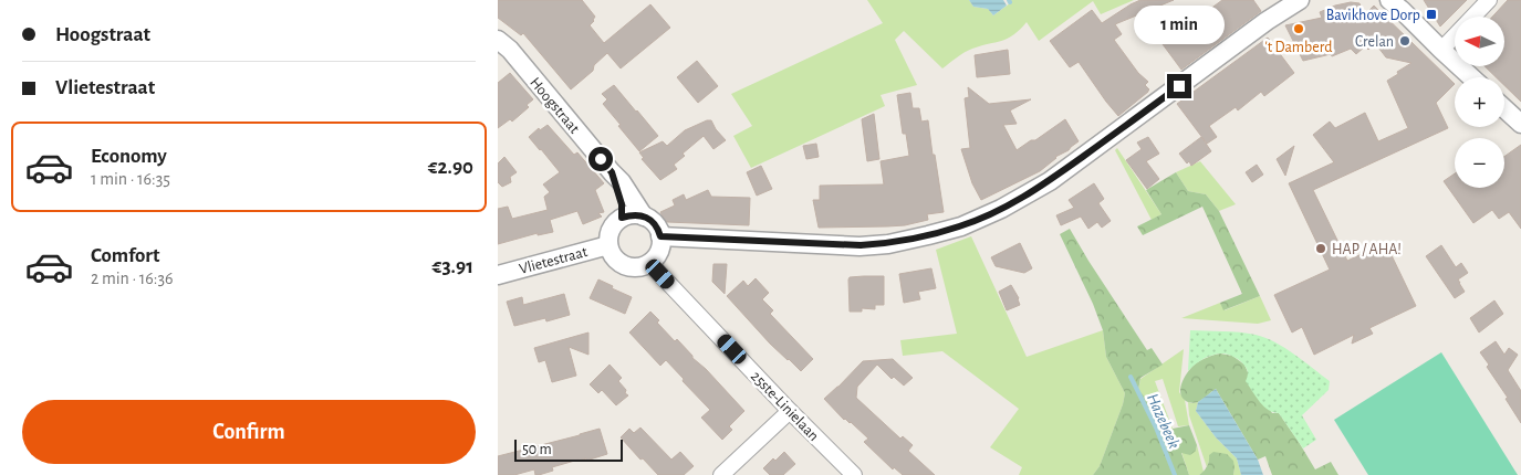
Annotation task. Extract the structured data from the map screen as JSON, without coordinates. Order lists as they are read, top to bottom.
{
  "streets": {
    "street": ["Hoogstraat", "Vlietestraat", "25ste-Linielaan"]
  },
  "crossings": [
    ["Hoogstraat", "Vlietestraat"],
    ["Hoogstraat", "25ste-Linielaan"],
    ["Vlietestraat", "25ste-Linielaan"]
  ],
  "water": ["Hazebeek"],
  "places": {
    "transit": ["Bavikhove Dorp"],
    "other": ["'t Damberd", "Crelan", "HAP / AHA!"]
  },
  "scale_bar": "50 m",
  "north": "left",
  "page": {
    "banner": ["Hoogstraat", "Vlietestraat"],
    "bubble": "1 min",
    "map_buttons": ["+", "−"],
    "list": [
      {
        "name": "Economy",
        "note": "1 min · 16:35",
        "value": "€2.90"
      },
      {
        "name": "Comfort",
        "note": "2 min · 16:36",
        "value": "€3.91"
      }
    ],
    "buttons": "Confirm",
    "scale": "50 m"
  }
}
